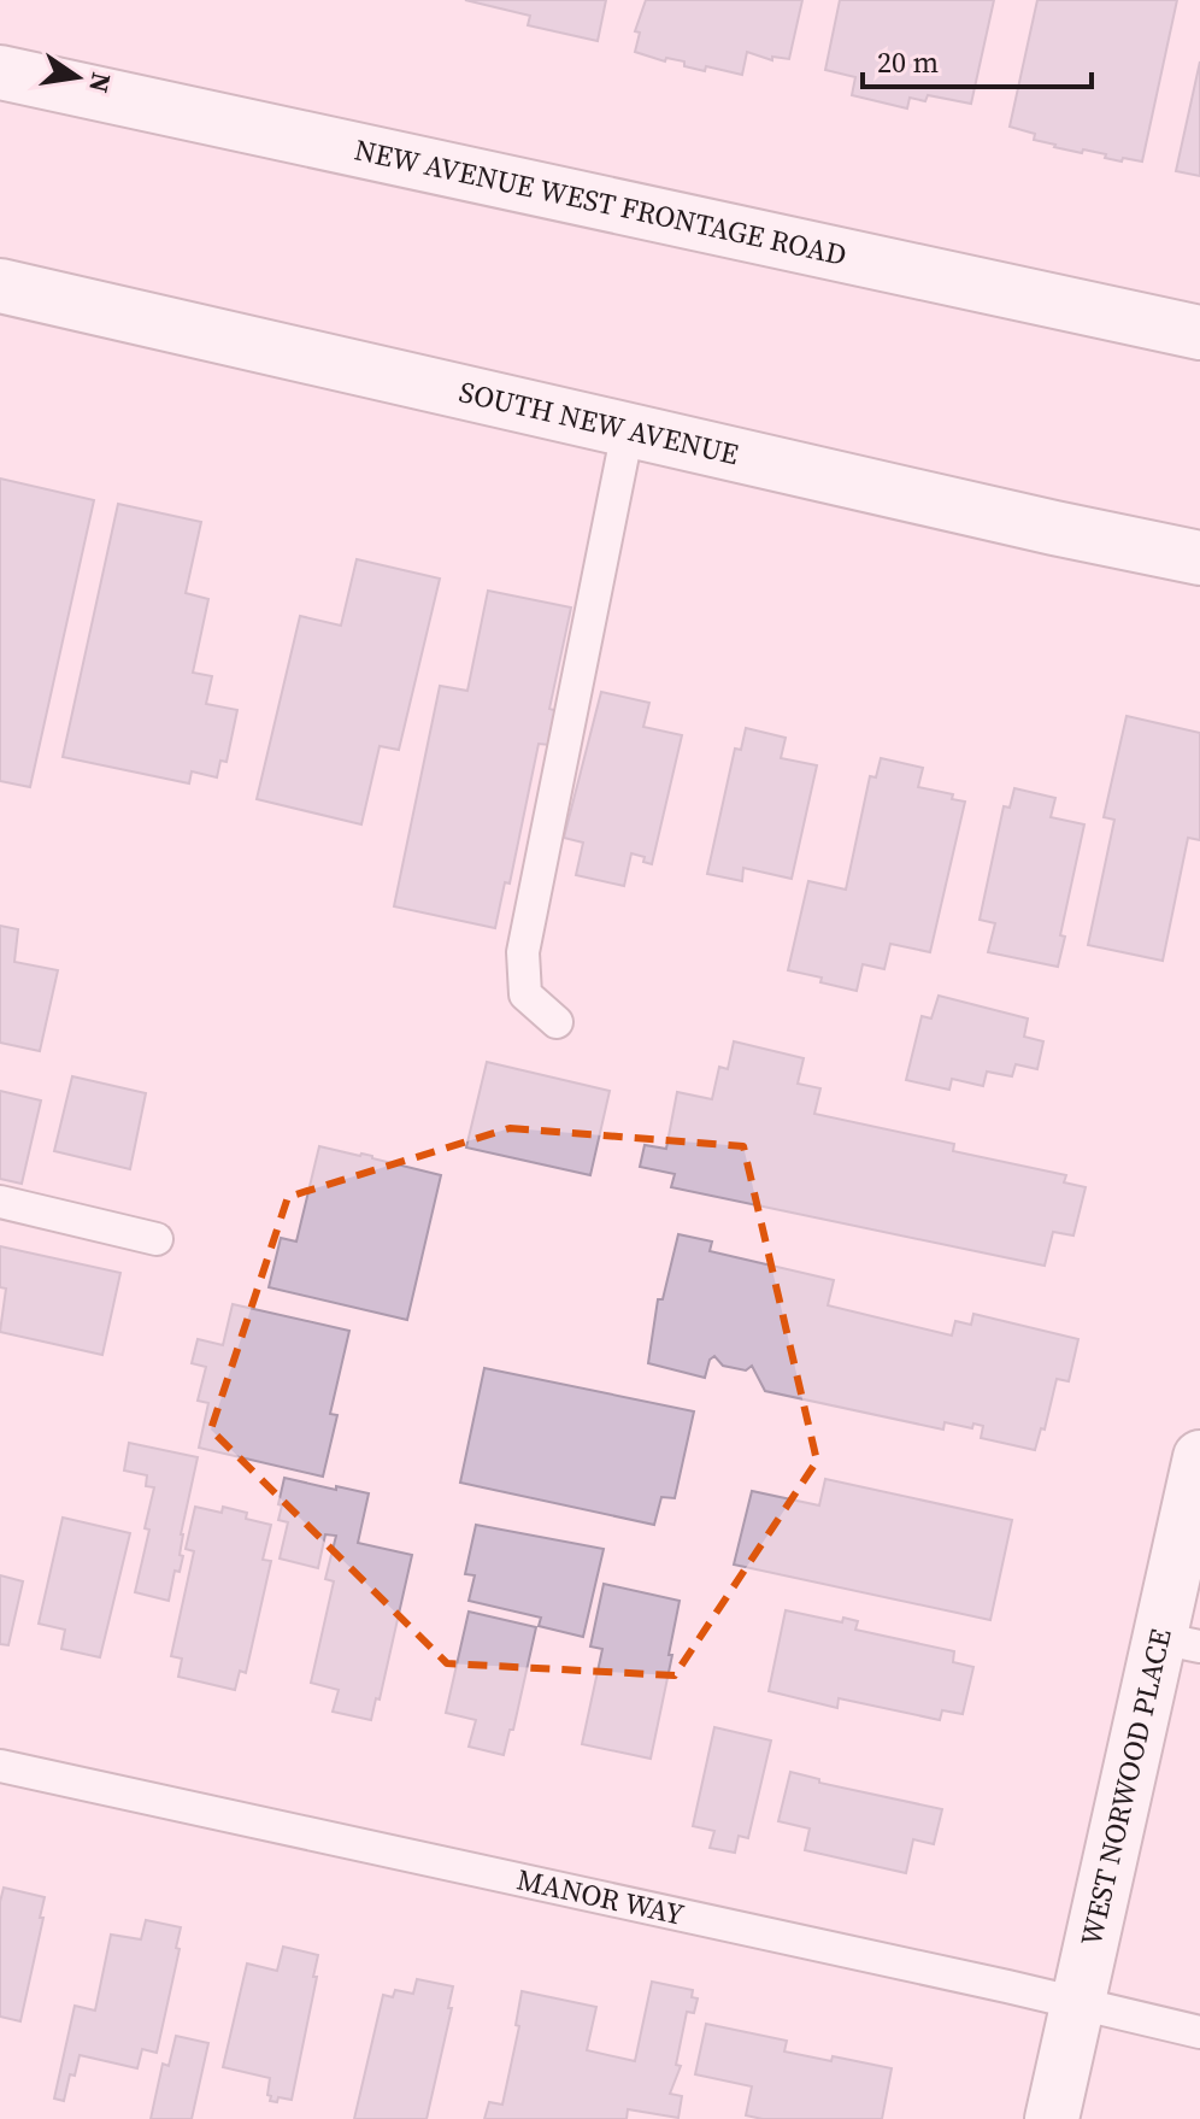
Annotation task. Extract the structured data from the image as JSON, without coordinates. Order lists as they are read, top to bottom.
{
  "streets": {
    "street": ["NEW AVENUE WEST FRONTAGE ROAD", "SOUTH NEW AVENUE", "WEST NORWOOD PLACE"],
    "lane": ["MANOR WAY"]
  },
  "crossings": [
    ["WEST NORWOOD PLACE", "MANOR WAY"]
  ],
  "scale_bar": "20 m",
  "north": "right"
}
